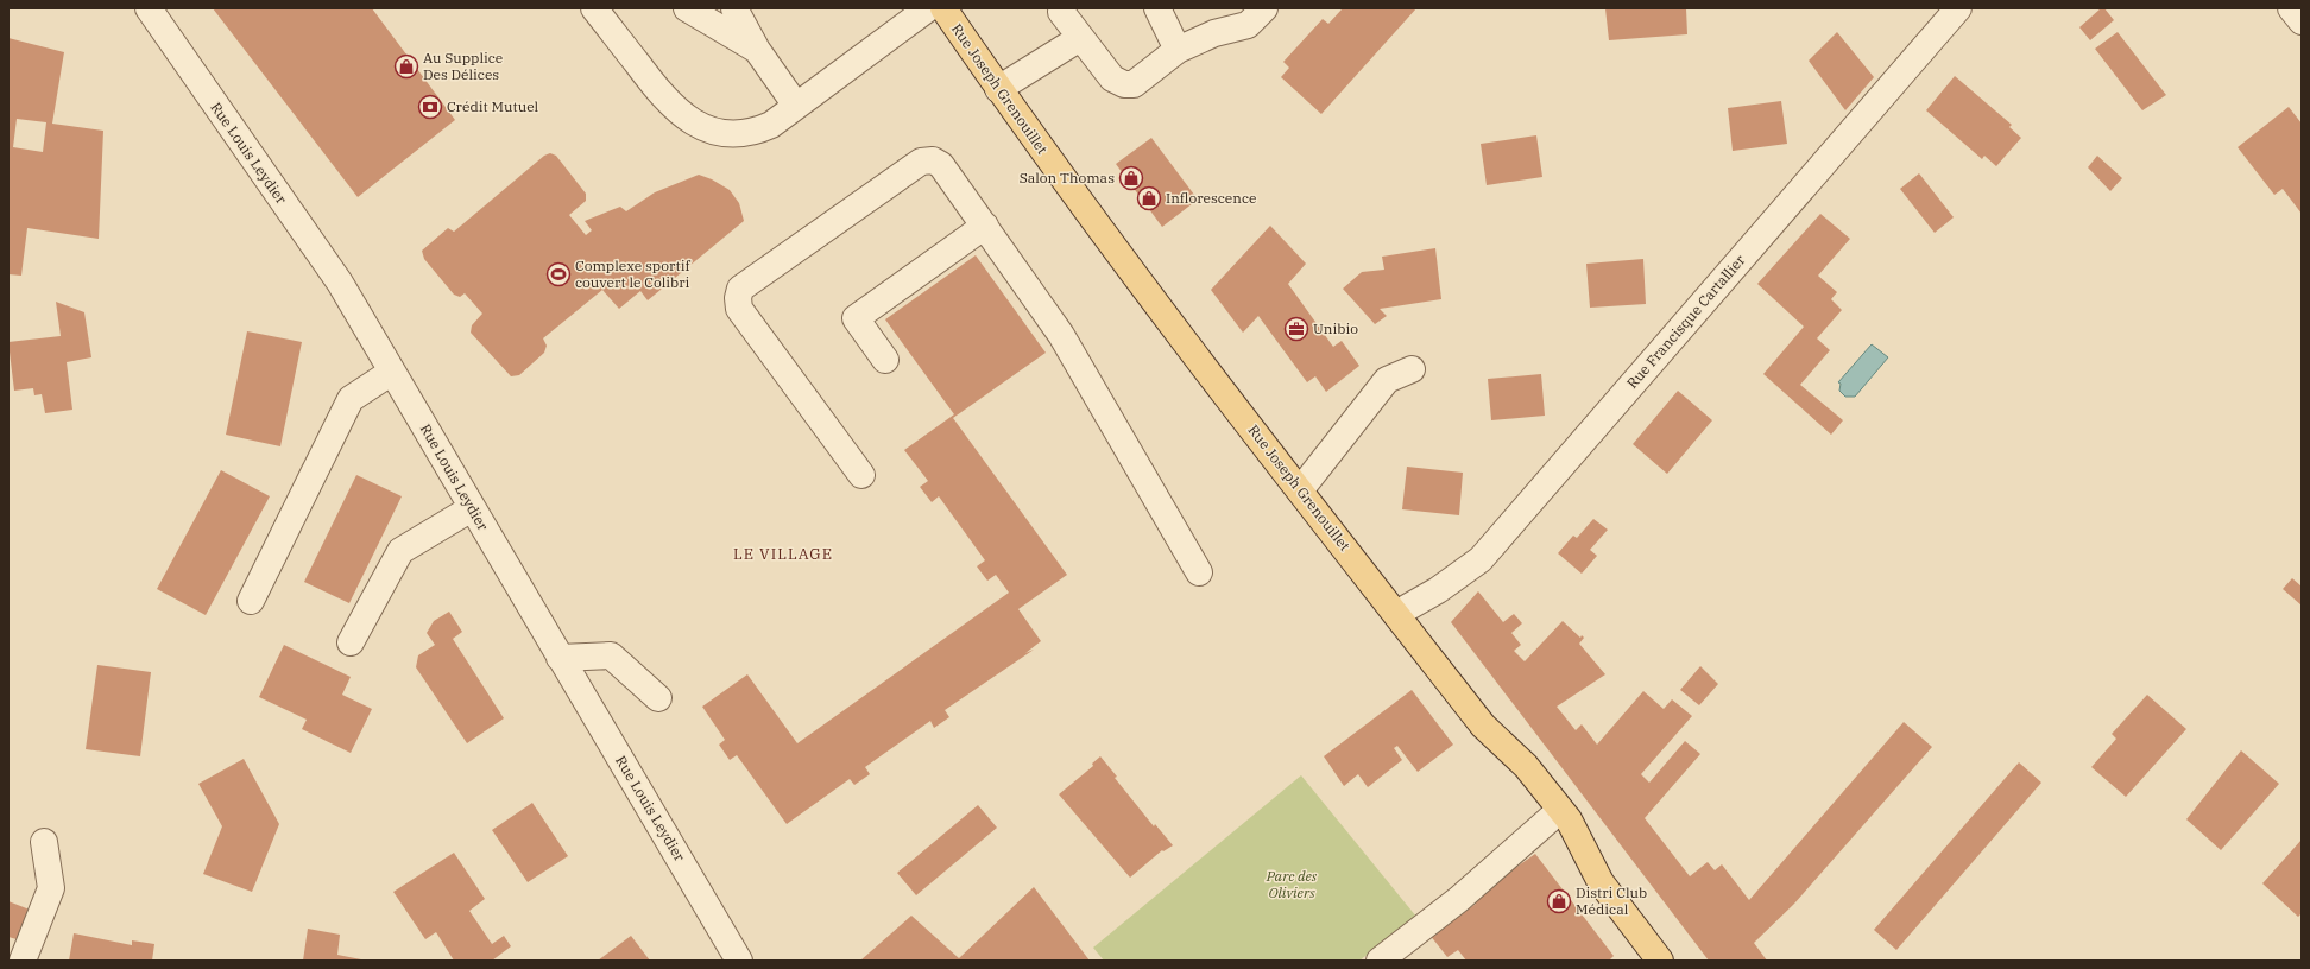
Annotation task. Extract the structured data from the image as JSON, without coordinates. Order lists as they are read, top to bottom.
{
  "streets": {
    "main road": ["Rue Joseph Grenouillet"],
    "street": ["Rue Louis Leydier", "Rue Francisque Cartallier"]
  },
  "crossings": [
    ["Rue Joseph Grenouillet", "Rue Francisque Cartallier"]
  ],
  "districts": ["LE VILLAGE"],
  "parks": ["Parc des Oliviers"],
  "places": {
    "shop": [
      "Au Supplice Des Délices",
      "Salon Thomas",
      "Inflorescence",
      "Distri Club Médical"
    ],
    "bank": ["Crédit Mutuel"],
    "sports": ["Complexe sportif couvert le Colibri"],
    "office": ["Unibio"]
  }
}
